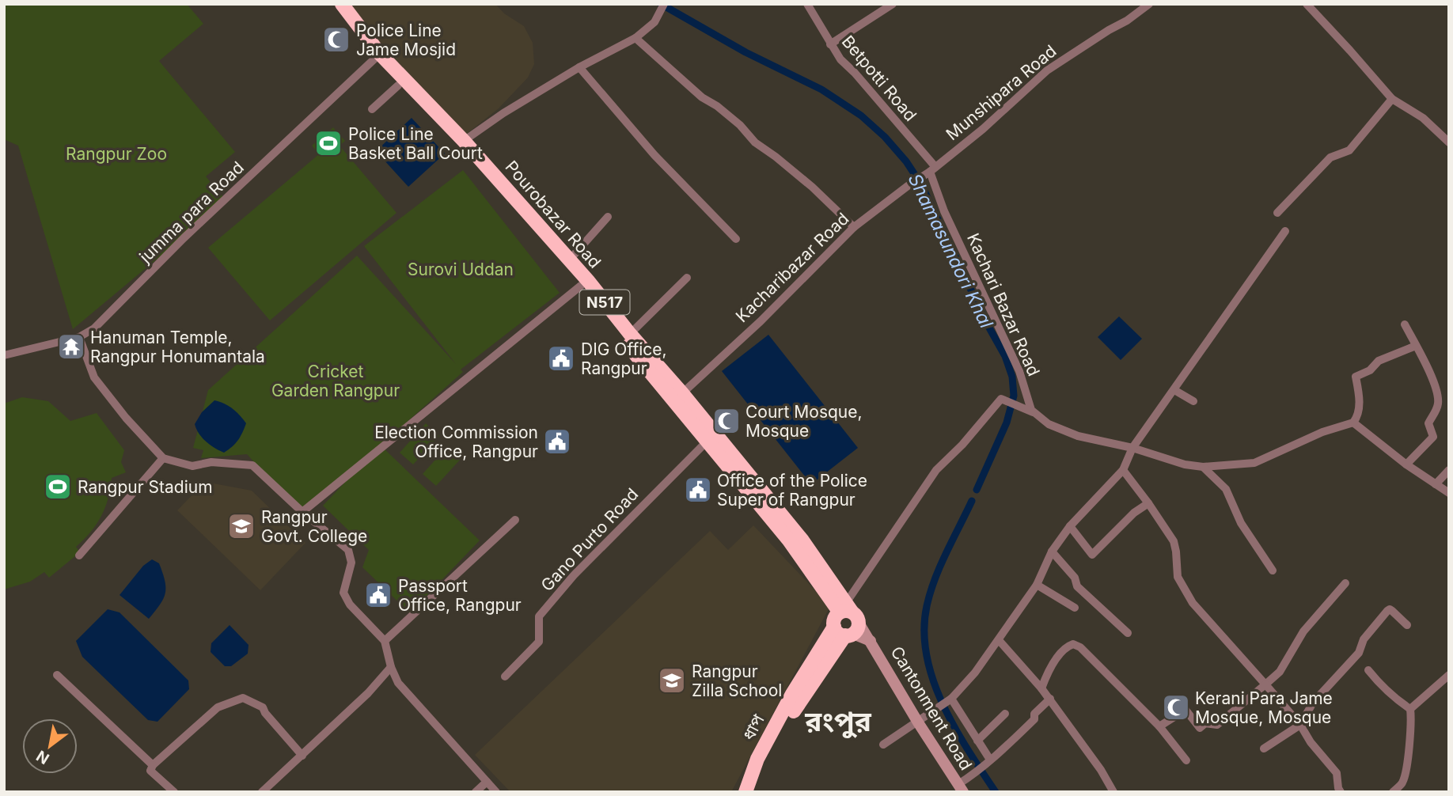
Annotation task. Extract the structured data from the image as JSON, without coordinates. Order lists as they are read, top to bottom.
{
  "streets": {
    "highway": ["Pourobazar Road", "N517", "ধাপ"],
    "main road": ["Cantonment Road"],
    "street": [
      "Betpotti Road",
      "Munshipara Road",
      "jumma para Road",
      "Kacharibazar Road",
      "Kachari Bazar Road",
      "Gano Purto Road"
    ]
  },
  "crossings": [
    ["Betpotti Road", "Munshipara Road"],
    ["Betpotti Road", "Kacharibazar Road"],
    ["Betpotti Road", "Kachari Bazar Road"],
    ["Munshipara Road", "Kacharibazar Road"],
    ["Munshipara Road", "Kachari Bazar Road"],
    ["jumma para Road", "Pourobazar Road"],
    ["Pourobazar Road", "Kacharibazar Road"],
    ["Pourobazar Road", "Gano Purto Road"],
    ["Pourobazar Road", "Cantonment Road"],
    ["Pourobazar Road", "ধাপ"],
    ["Kacharibazar Road", "Kachari Bazar Road"],
    ["Cantonment Road", "ধাপ"]
  ],
  "districts": ["রংপুর"],
  "water": ["Shamasundori Khal"],
  "parks": ["Rangpur Zoo", "Surovi Uddan", "Cricket Garden Rangpur"],
  "places": {
    "mosque": ["Police Line Jame Mosjid", "Court Mosque, Mosque", "Kerani Para Jame Mosque, Mosque"],
    "sports": ["Police Line Basket Ball Court", "Rangpur Stadium"],
    "temple": ["Hanuman Temple, Rangpur Honumantala"],
    "public building": [
      "DIG Office, Rangpur",
      "Election Commission Office, Rangpur",
      "Office of the Police Super of Rangpur",
      "Passport Office, Rangpur"
    ],
    "school or university": ["Rangpur Govt. College", "Rangpur Zilla School"]
  },
  "north": "bottom left"
}
